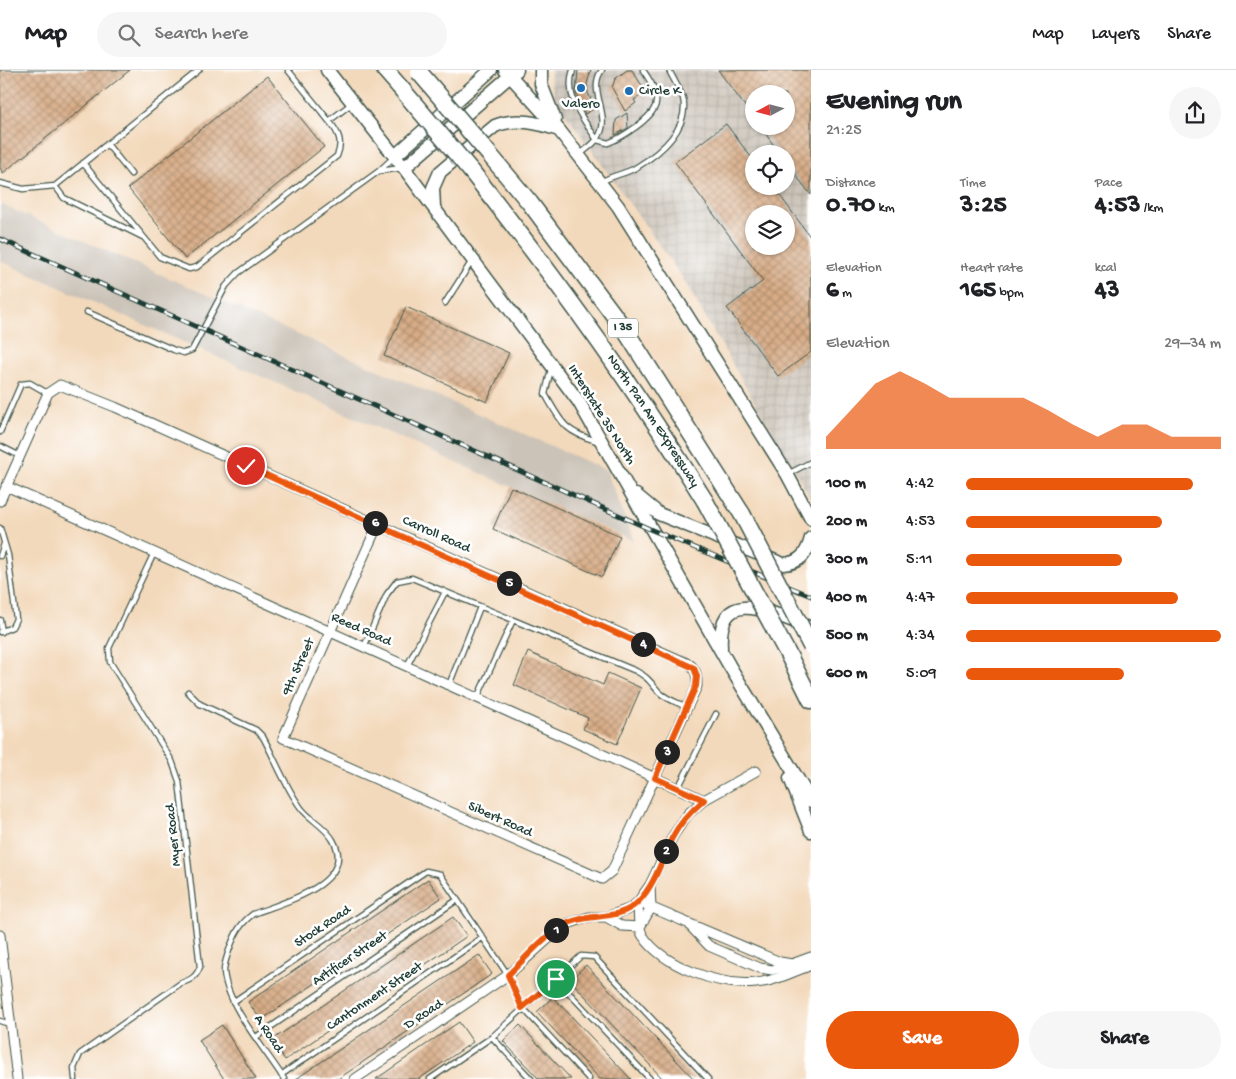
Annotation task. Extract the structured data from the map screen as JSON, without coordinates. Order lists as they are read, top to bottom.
{
  "streets": {
    "highway": ["I 35", "North Pan Am Expressway"],
    "main road": ["Interstate 35 North"],
    "street": [
      "Carroll Road",
      "Reed Road",
      "9th Street",
      "Sibert Road",
      "D Road"
    ],
    "lane": [
      "Myer Road",
      "Stock Road",
      "Artificer Street",
      "Cantonment Street",
      "A Road"
    ]
  },
  "crossings": [
    ["Carroll Road", "Reed Road"],
    ["Carroll Road", "9th Street"],
    ["Carroll Road", "Sibert Road"],
    ["Reed Road", "9th Street"],
    ["Reed Road", "Sibert Road"],
    ["Reed Road", "Myer Road"],
    ["9th Street", "Sibert Road"],
    ["Stock Road", "Artificer Street"],
    ["Stock Road", "A Road"],
    ["Artificer Street", "A Road"],
    ["Cantonment Street", "A Road"]
  ],
  "places": ["Valero", "Circle K"],
  "north": "left",
  "page": {
    "header": "Map",
    "search": "Search here",
    "nav": ["Map", "Layers", "Share"],
    "heading": ["Evening run", "21:25"],
    "stats": [
      ["Distance", "0.70 km"],
      ["Time", "3:25"],
      ["Pace", "4:53 /km"],
      ["Elevation", "6 m"],
      ["Heart rate", "165 bpm"],
      ["kcal", "43"]
    ],
    "chart": ["Elevation", "29–34 m"],
    "list": [
      {
        "name": "100 m",
        "note": "4:42"
      },
      {
        "name": "200 m",
        "note": "4:53"
      },
      {
        "name": "300 m",
        "note": "5:11"
      },
      {
        "name": "400 m",
        "note": "4:47"
      },
      {
        "name": "500 m",
        "note": "4:34"
      },
      {
        "name": "600 m",
        "note": "5:09"
      }
    ],
    "pins": [
      "6",
      "5",
      "4",
      "3",
      "2",
      "1"
    ],
    "buttons": ["Save", "Share"]
  }
}
